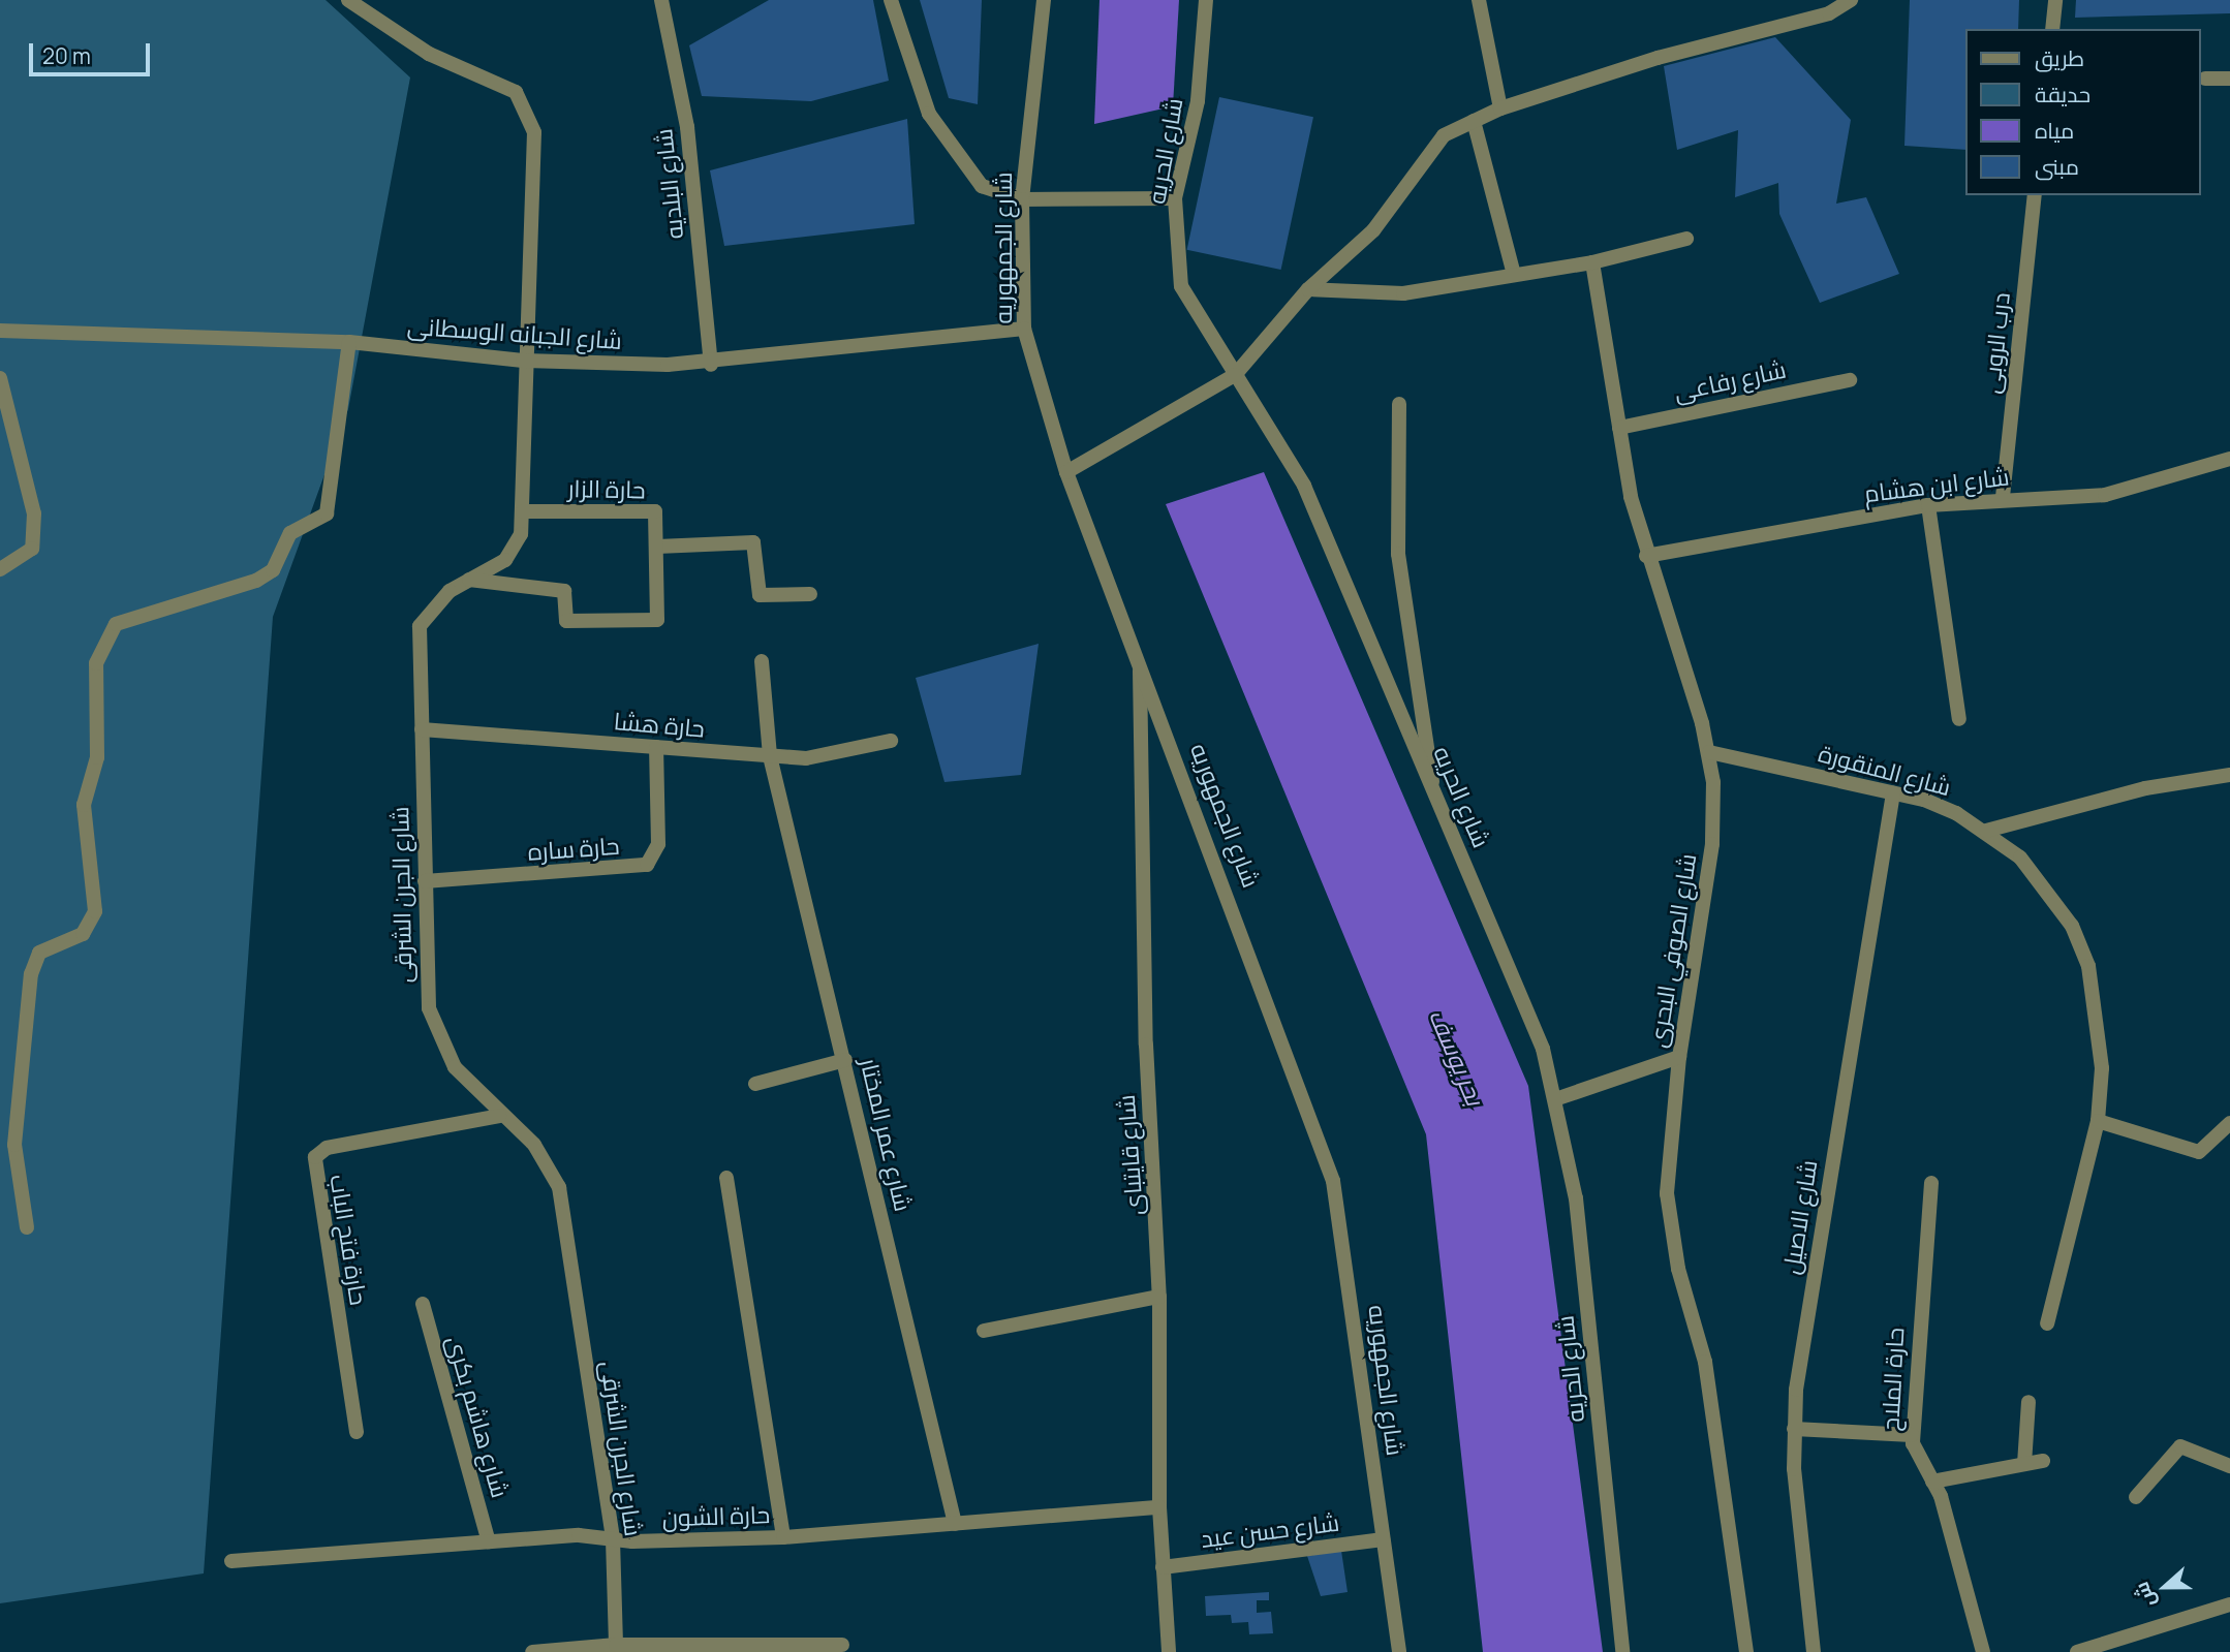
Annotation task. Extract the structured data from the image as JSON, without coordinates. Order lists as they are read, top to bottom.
{
  "streets": {
    "street": [
      "شارع الحريه",
      "شارع البلديه",
      "شارع الجمهوريه",
      "شارع الجبانه الوسطانى",
      "درب الروبى",
      "شارع رفاعى",
      "شارع ابن هشام",
      "حارة الزار",
      "حارة هشا",
      "شارع المنقورة",
      "حارة ساره",
      "شارع الجرن الشرقى",
      "شارع الصوفي البحرى",
      "شارع عمر المختار",
      "شارع قايتباى",
      "شارع الاصيل",
      "حارة فتح الباب",
      "حارة الملاح",
      "شارع هاشم بكرى",
      "حارة الشون",
      "شارع حسن عيد"
    ]
  },
  "crossings": [
    ["شارع البلديه", "شارع الجبانه الوسطانى"],
    ["شارع الجمهوريه", "شارع الجبانه الوسطانى"],
    ["شارع الجمهوريه", "شارع قايتباى"],
    ["شارع الجمهوريه", "شارع حسن عيد"],
    ["شارع الجبانه الوسطانى", "شارع الجرن الشرقى"],
    ["درب الروبى", "شارع ابن هشام"],
    ["شارع رفاعى", "شارع الصوفي البحرى"],
    ["شارع ابن هشام", "شارع الصوفي البحرى"],
    ["حارة الزار", "شارع الجرن الشرقى"],
    ["حارة هشا", "حارة ساره"],
    ["حارة هشا", "شارع الجرن الشرقى"],
    ["حارة هشا", "شارع عمر المختار"],
    ["شارع المنقورة", "شارع الصوفي البحرى"],
    ["شارع المنقورة", "شارع الاصيل"],
    ["حارة ساره", "شارع الجرن الشرقى"],
    ["شارع الجرن الشرقى", "حارة فتح الباب"],
    ["شارع الجرن الشرقى", "حارة الشون"],
    ["شارع عمر المختار", "حارة الشون"],
    ["شارع قايتباى", "حارة الشون"],
    ["شارع قايتباى", "شارع حسن عيد"],
    ["شارع هاشم بكرى", "حارة الشون"]
  ],
  "water": ["بحر يوسف"],
  "legend": [
    "طريق",
    "حديقة",
    "مياه",
    "مبنى"
  ],
  "scale_bar": "20 m",
  "north": "left"
}
